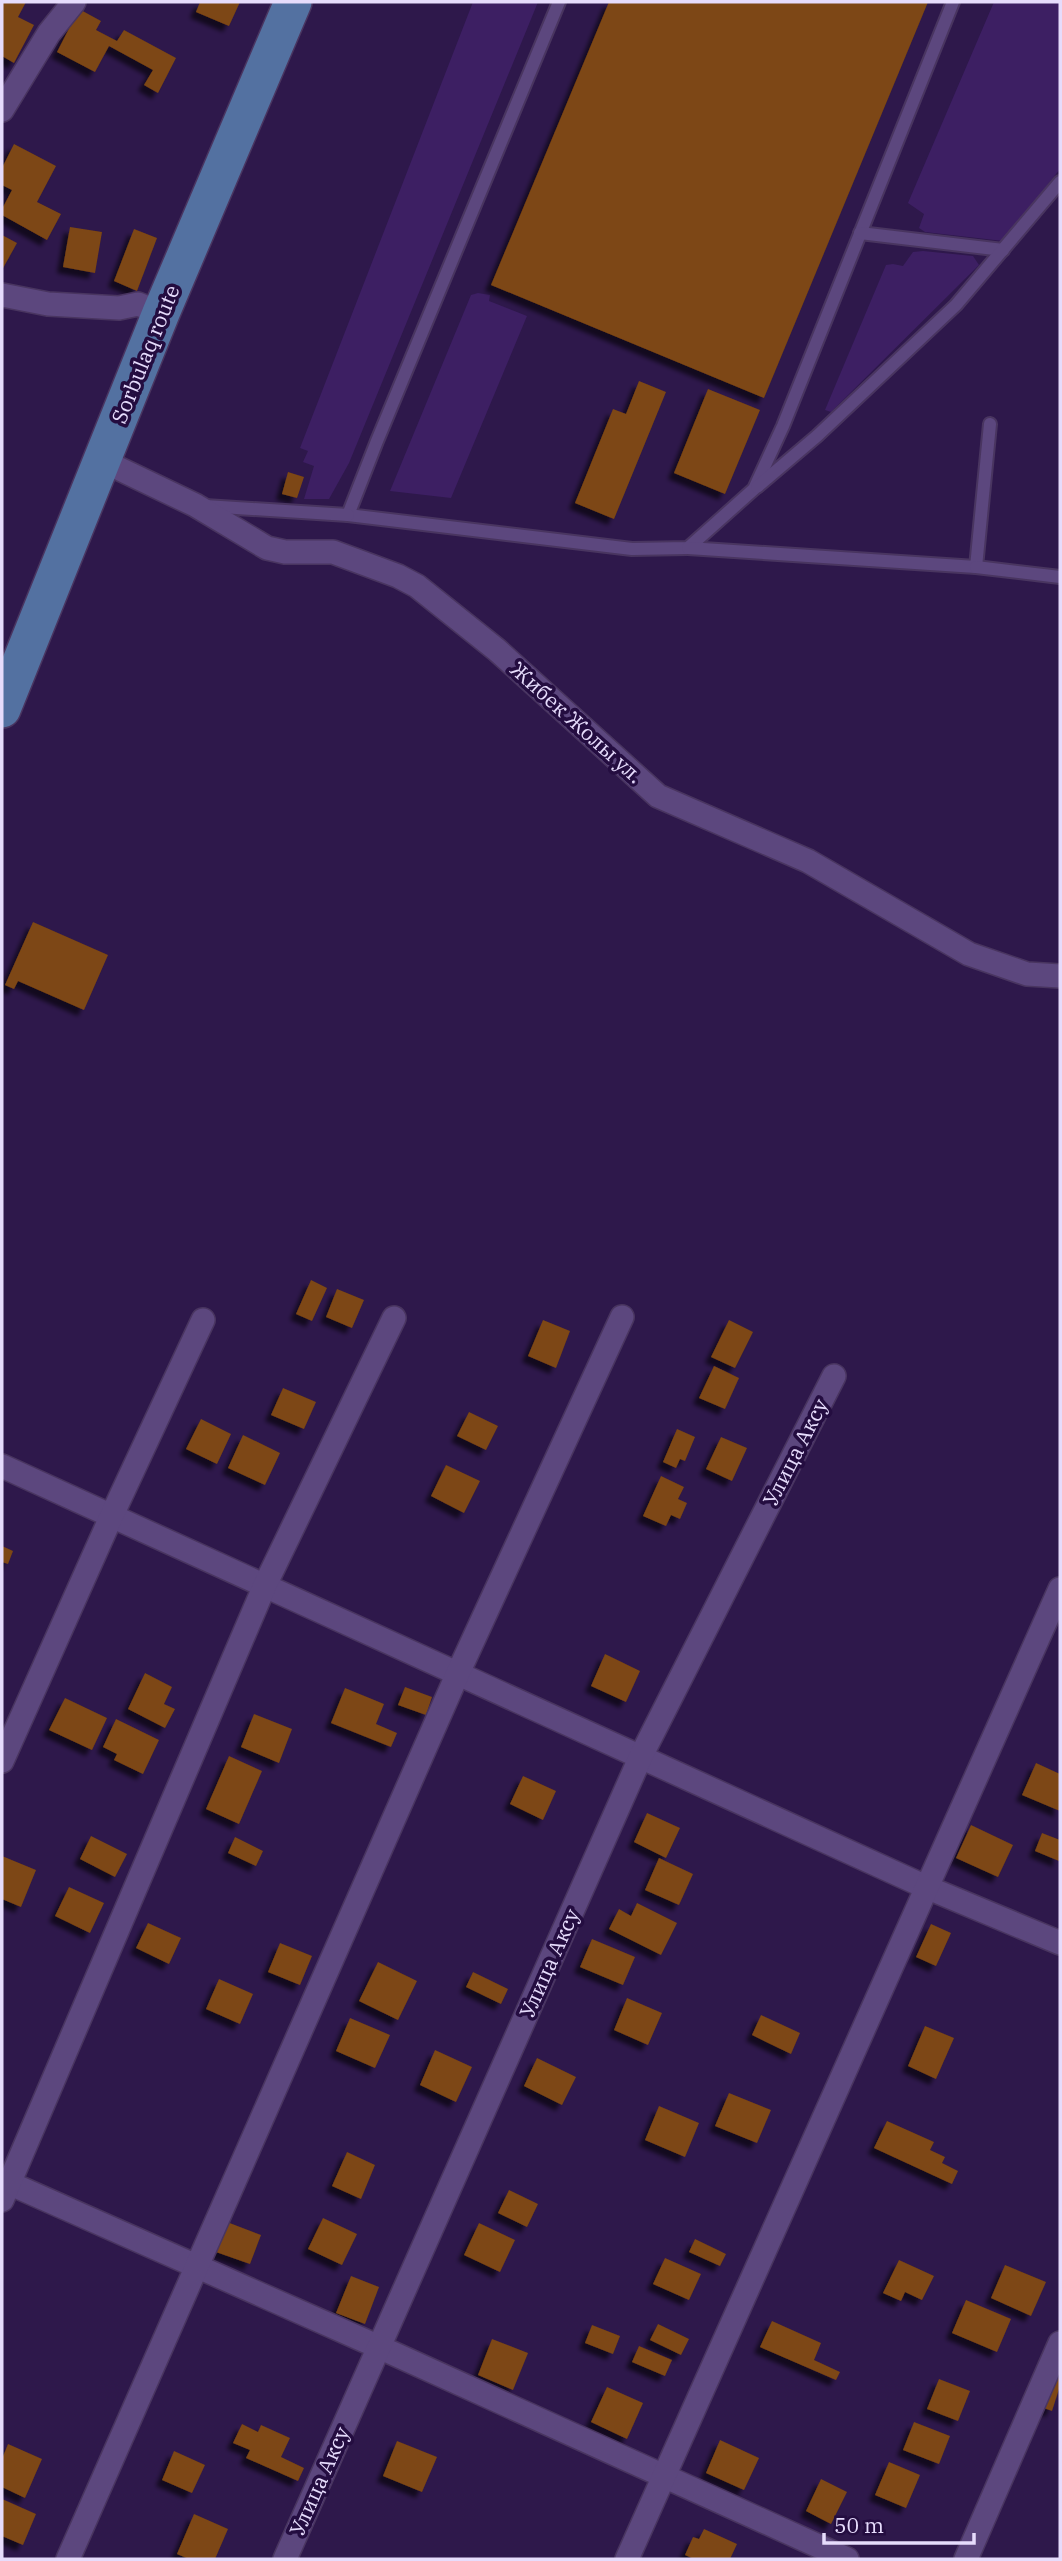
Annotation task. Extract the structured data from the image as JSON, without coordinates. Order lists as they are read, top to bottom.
{
  "streets": {
    "main road": ["Sorbulaq route"],
    "street": ["Жибек Жолы ул.", "Улица Аксу"]
  },
  "crossings": [
    ["Sorbulaq route", "Жибек Жолы ул."]
  ],
  "scale_bar": "50 m"
}
